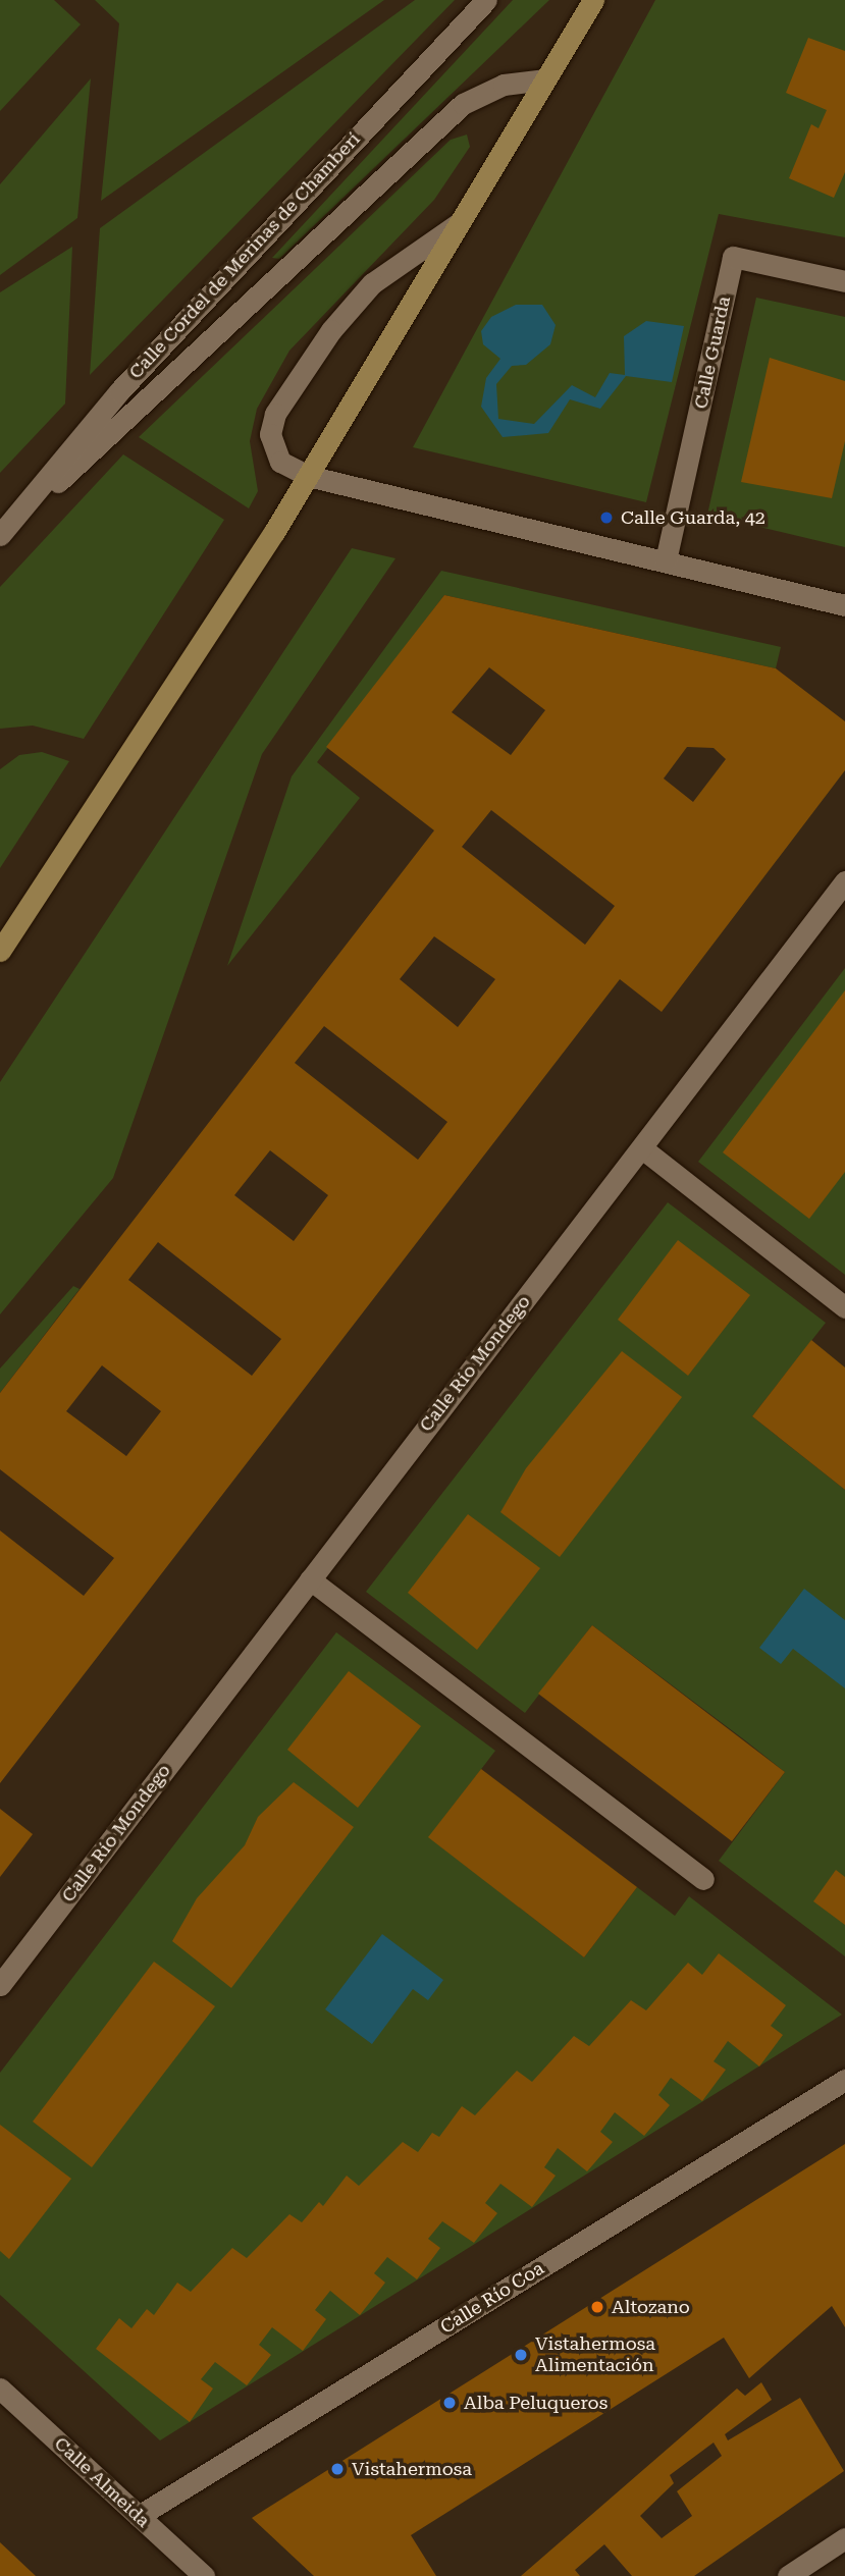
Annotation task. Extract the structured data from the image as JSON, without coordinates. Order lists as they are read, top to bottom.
{
  "streets": {
    "street": [
      "Calle Cordel de Merinas de Chamberí",
      "Calle Guarda",
      "Calle Río Mondego",
      "Calle Río Coa",
      "Calle Almeida"
    ]
  },
  "crossings": [
    ["Calle Río Coa", "Calle Almeida"]
  ],
  "places": [
    "Calle Guarda, 42",
    "Altozano",
    "Vistahermosa Alimentación",
    "Alba Peluqueros",
    "Vistahermosa"
  ]
}
